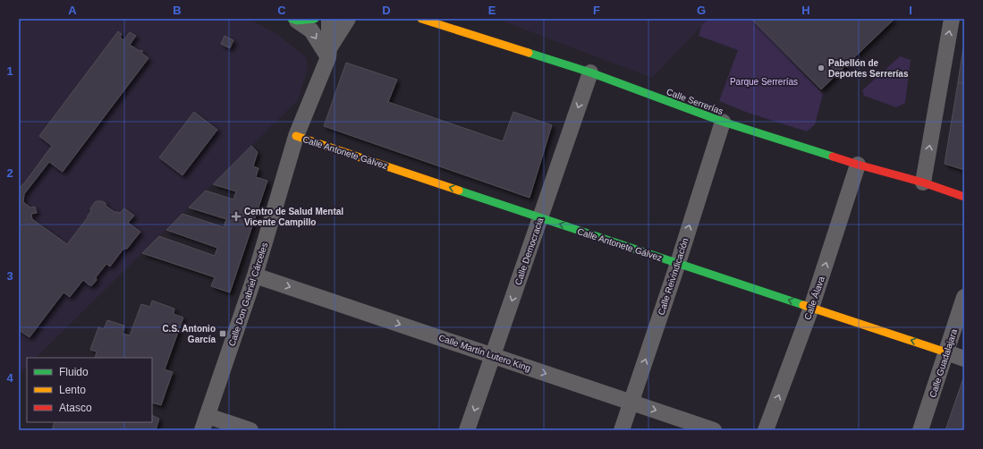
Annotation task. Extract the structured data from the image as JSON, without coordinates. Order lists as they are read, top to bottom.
{
  "streets": {
    "street": [
      "Calle Serrerías",
      "Calle Antonete Gálvez",
      "Calle Democracia",
      "Calle Reivindicación",
      "Calle Don Gabriel Cárceles",
      "Calle Álava",
      "Calle Martín Lutero King",
      "Calle Guadalajara"
    ]
  },
  "crossings": [
    ["Calle Serrerías", "Calle Democracia"],
    ["Calle Serrerías", "Calle Reivindicación"],
    ["Calle Serrerías", "Calle Álava"],
    ["Calle Antonete Gálvez", "Calle Democracia"],
    ["Calle Antonete Gálvez", "Calle Reivindicación"],
    ["Calle Antonete Gálvez", "Calle Don Gabriel Cárceles"],
    ["Calle Antonete Gálvez", "Calle Álava"],
    ["Calle Antonete Gálvez", "Calle Guadalajara"],
    ["Calle Democracia", "Calle Martín Lutero King"],
    ["Calle Reivindicación", "Calle Martín Lutero King"],
    ["Calle Don Gabriel Cárceles", "Calle Martín Lutero King"]
  ],
  "one_way": [
    "Calle Antonete Gálvez",
    "Calle Democracia",
    "Calle Reivindicación",
    "Calle Álava",
    "Calle Martín Lutero King"
  ],
  "parks": ["Parque Serrerías"],
  "places": {
    "other": ["Pabellón de Deportes Serrerías"],
    "health": ["Centro de Salud Mental Vicente Campillo"],
    "transit": ["C.S. Antonio García"]
  },
  "legend": ["Fluido", "Lento", "Atasco"],
  "grid": {
    "columns": [
      "A",
      "B",
      "C",
      "D",
      "E",
      "F",
      "G",
      "H",
      "I"
    ],
    "rows": [
      "1",
      "2",
      "3",
      "4"
    ]
  }
}
